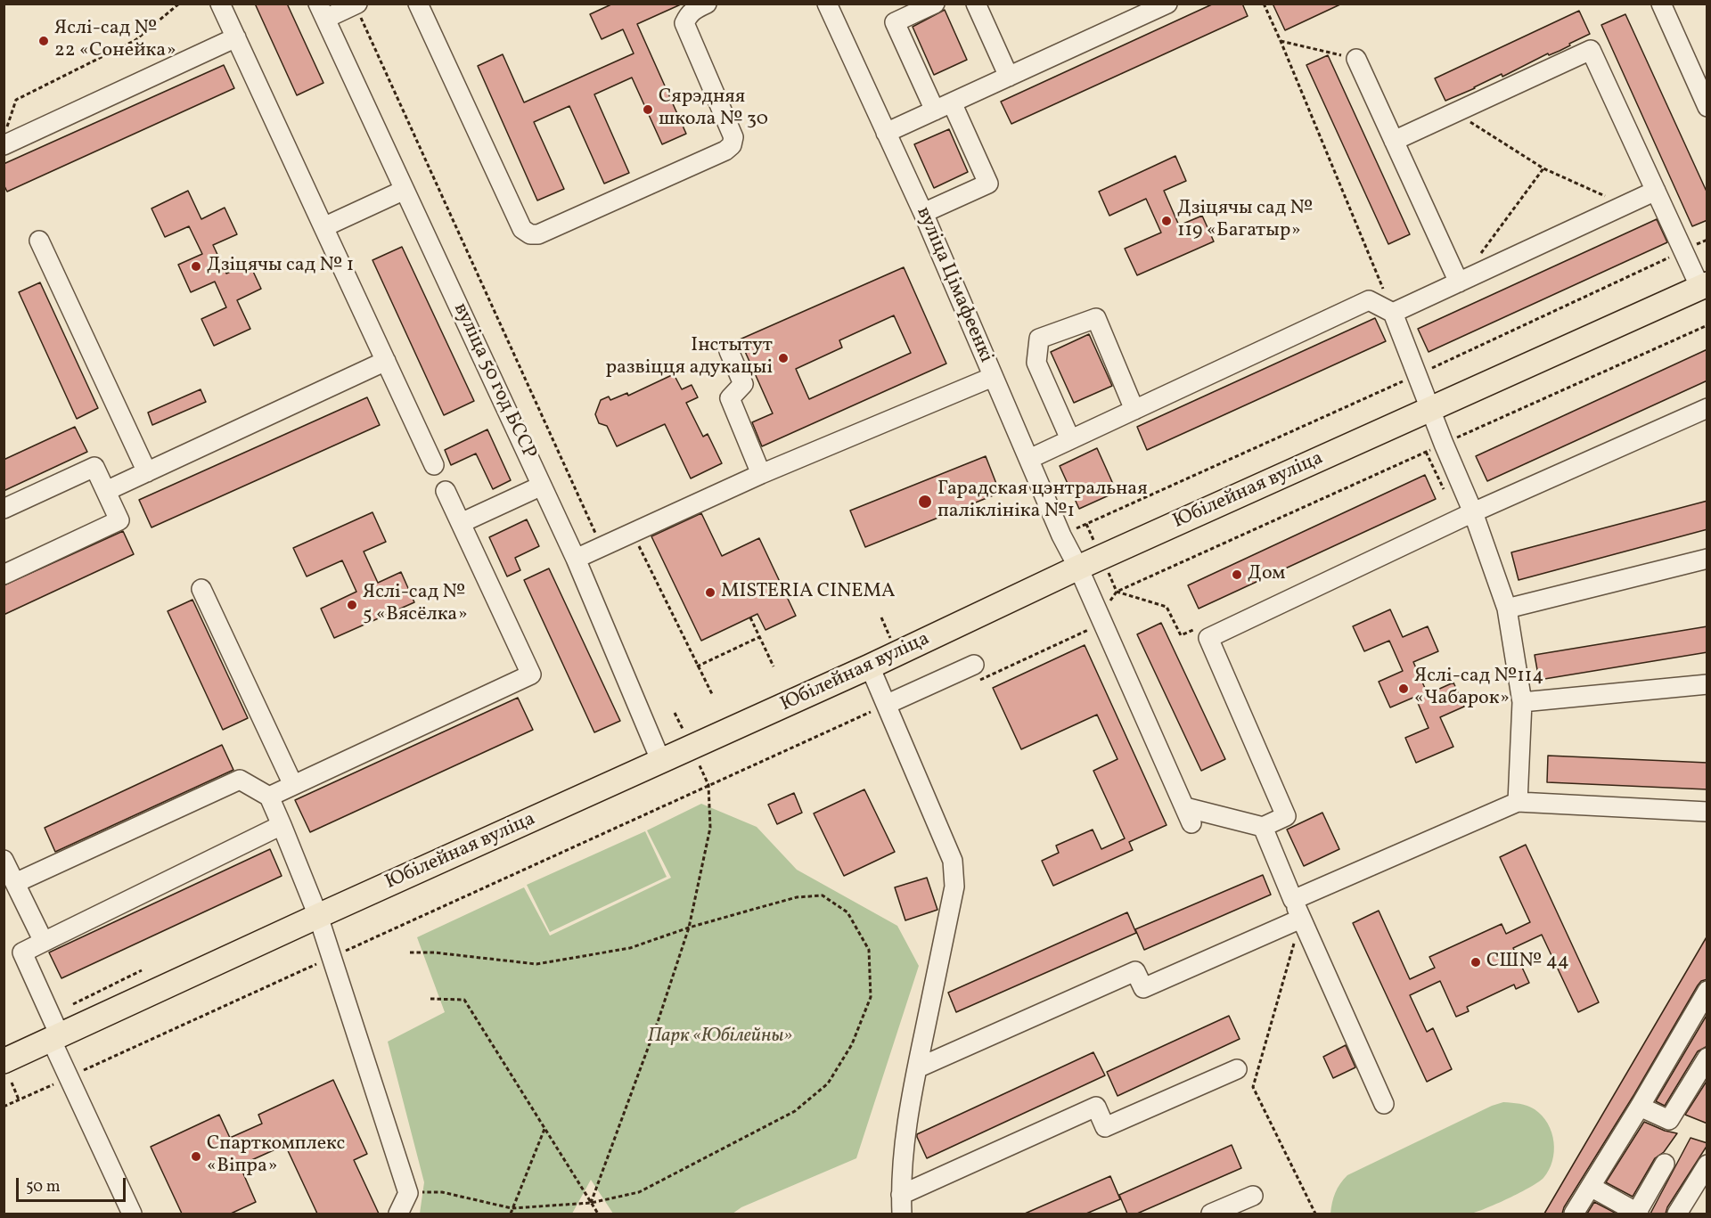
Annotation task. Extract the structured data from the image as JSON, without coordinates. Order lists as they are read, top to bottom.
{
  "streets": {
    "main road": ["Юбілейная вуліца"],
    "street": ["вуліца Цімафеенкі", "вуліца 50 год БССР"]
  },
  "crossings": [
    ["вуліца Цімафеенкі", "Юбілейная вуліца"],
    ["вуліца 50 год БССР", "Юбілейная вуліца"]
  ],
  "parks": ["Парк «Юбілейны»"],
  "places": [
    "Яслі-сад № 22 «Сонейка»",
    "Сярэдняя школа № 30",
    "Дзіцячы сад № 119 «Багатыр»",
    "Дзіцячы сад № 1",
    "Інстытут развіцця адукацыі",
    "Гарадская цэнтральная паліклініка №1",
    "Дом",
    "MISTERIA CINEMA",
    "Яслі-сад № 5 «Вясёлка»",
    "Яслі-сад №114 «Чабарок»",
    "СШ№ 44",
    "Спарткомплекс «Віпра»"
  ],
  "scale_bar": "50 m"
}
